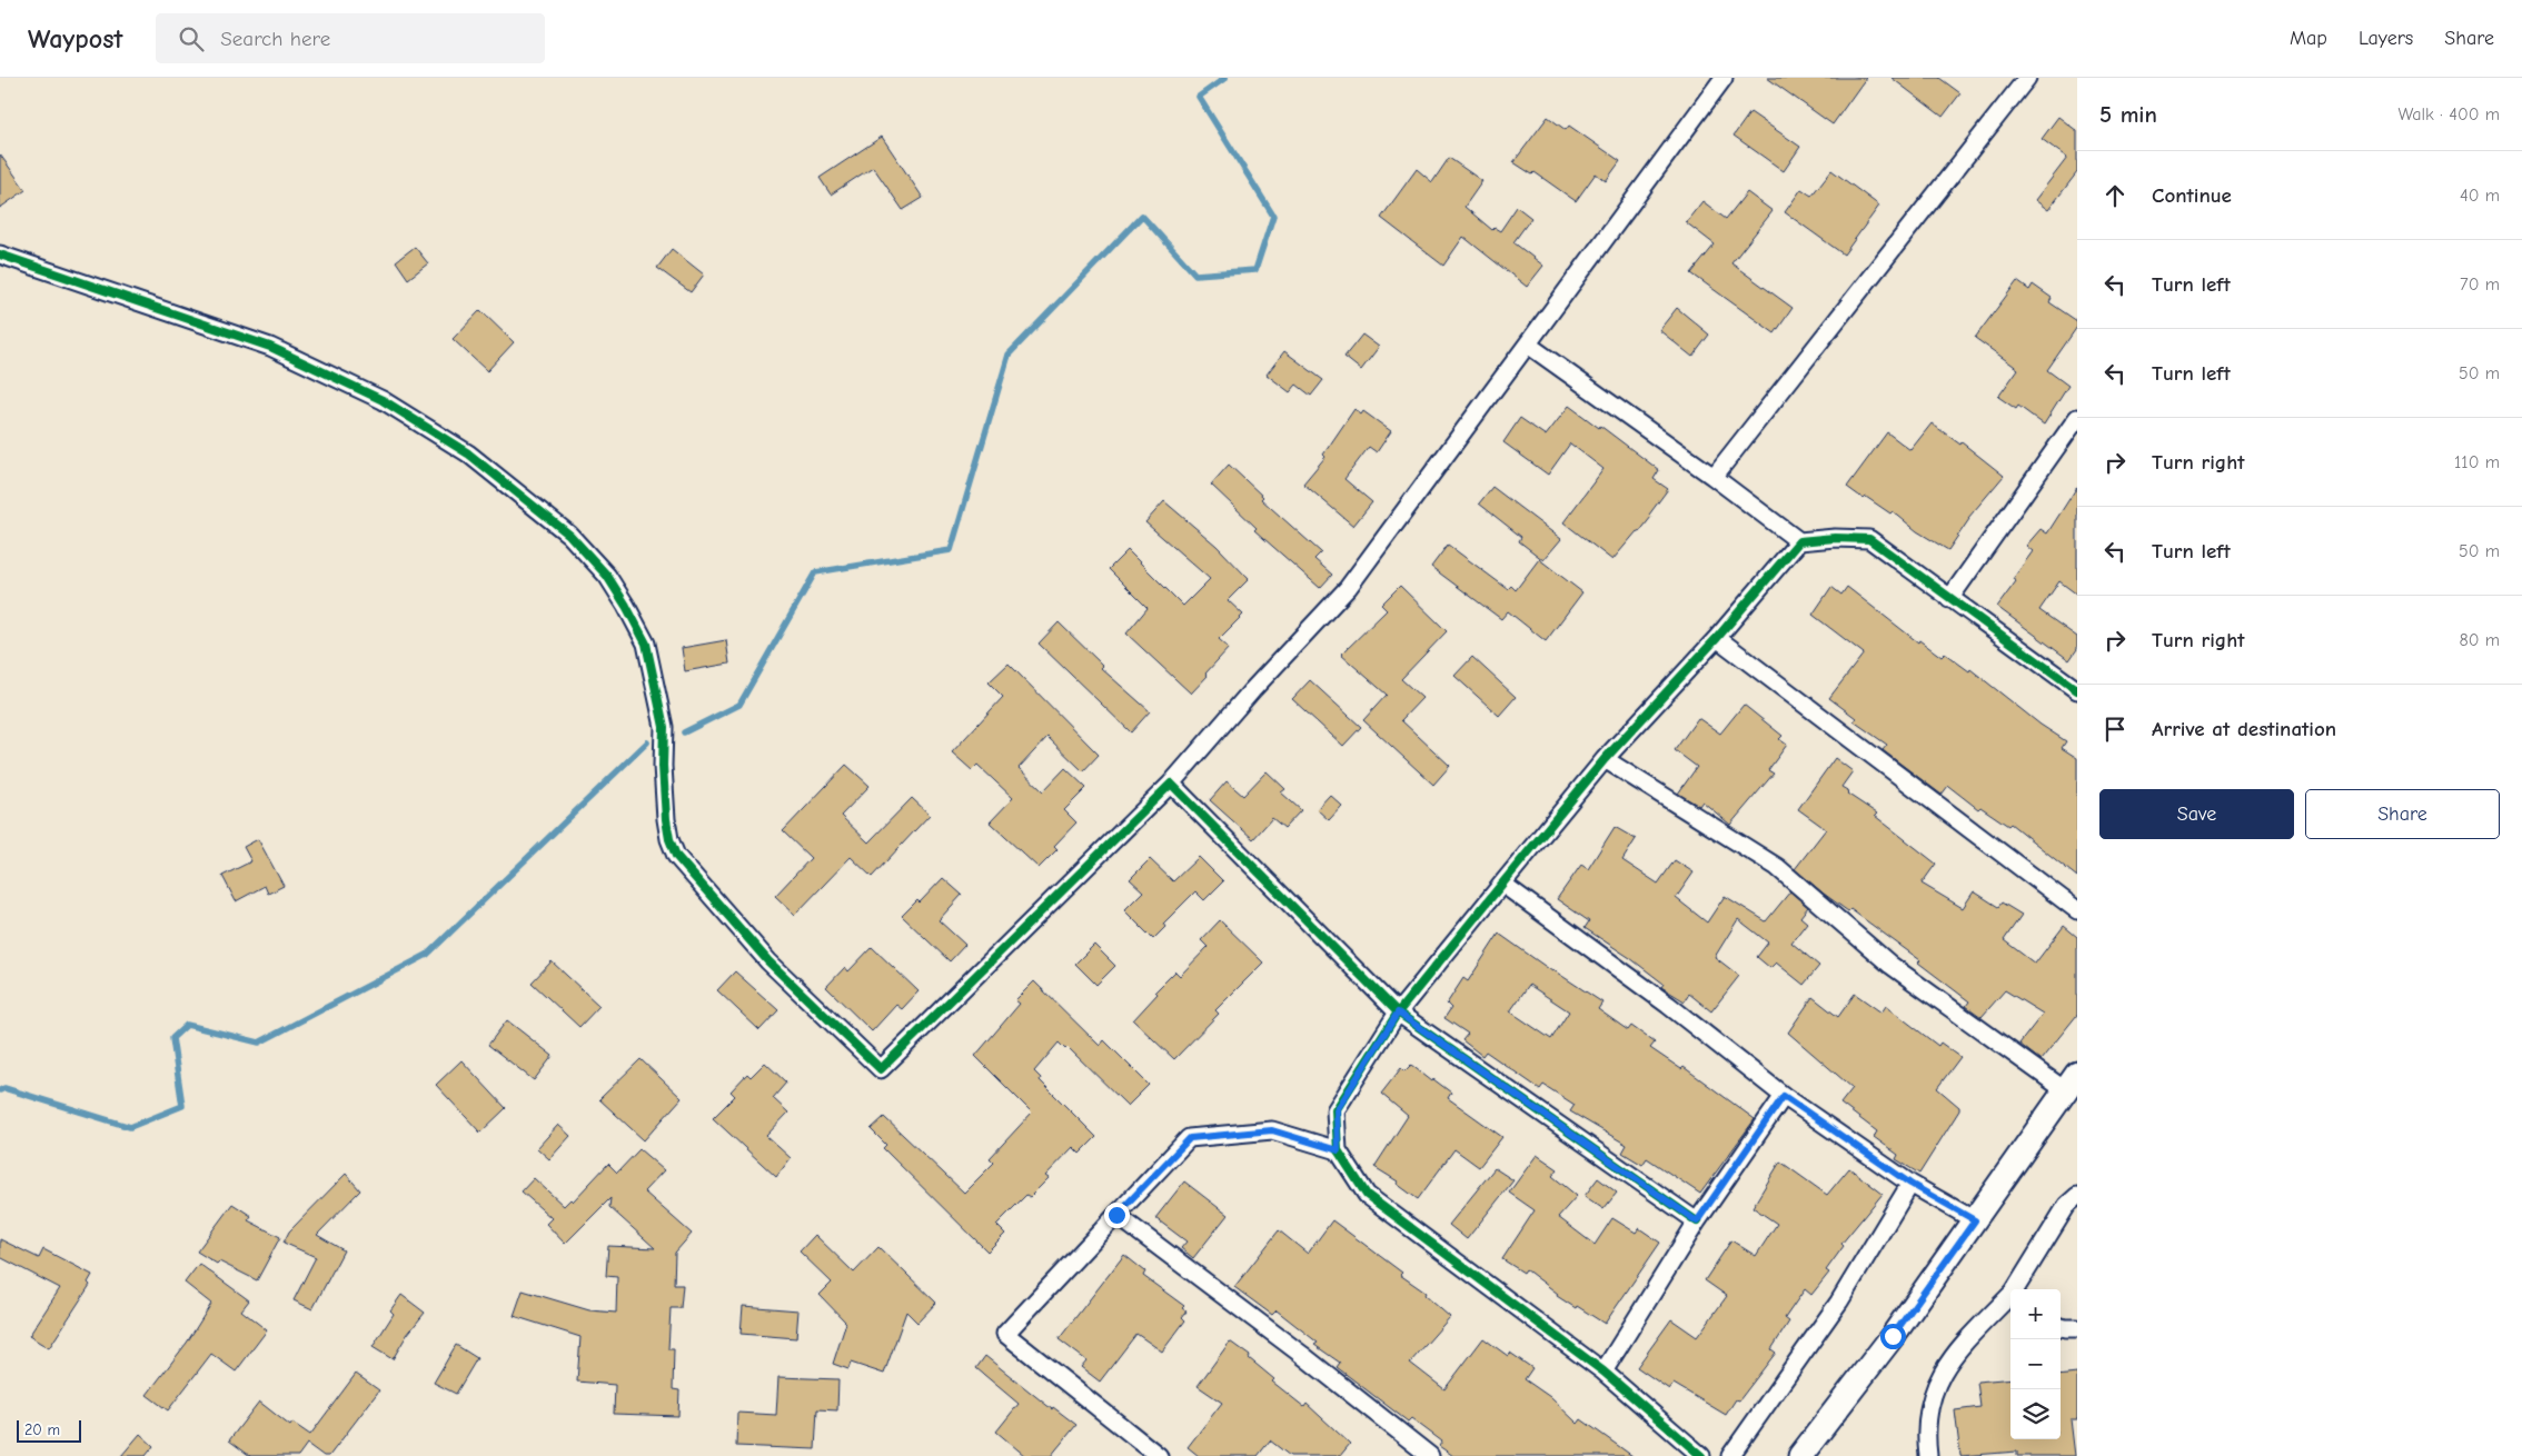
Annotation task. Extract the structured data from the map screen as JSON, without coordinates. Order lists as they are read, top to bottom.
{
  "scale_bar": "20 m",
  "page": {
    "header": "Waypost",
    "search": "Search here",
    "nav": ["Map", "Layers", "Share"],
    "heading": ["5 min", "Walk · 400 m"],
    "list": [
      ["Continue", "40 m"],
      ["Turn left", "70 m"],
      ["Turn left", "50 m"],
      ["Turn right", "110 m"],
      ["Turn left", "50 m"],
      ["Turn right", "80 m"],
      "Arrive at destination"
    ],
    "buttons": ["Save", "Share"],
    "map_buttons": ["+", "−"],
    "scale": "20 m"
  }
}
